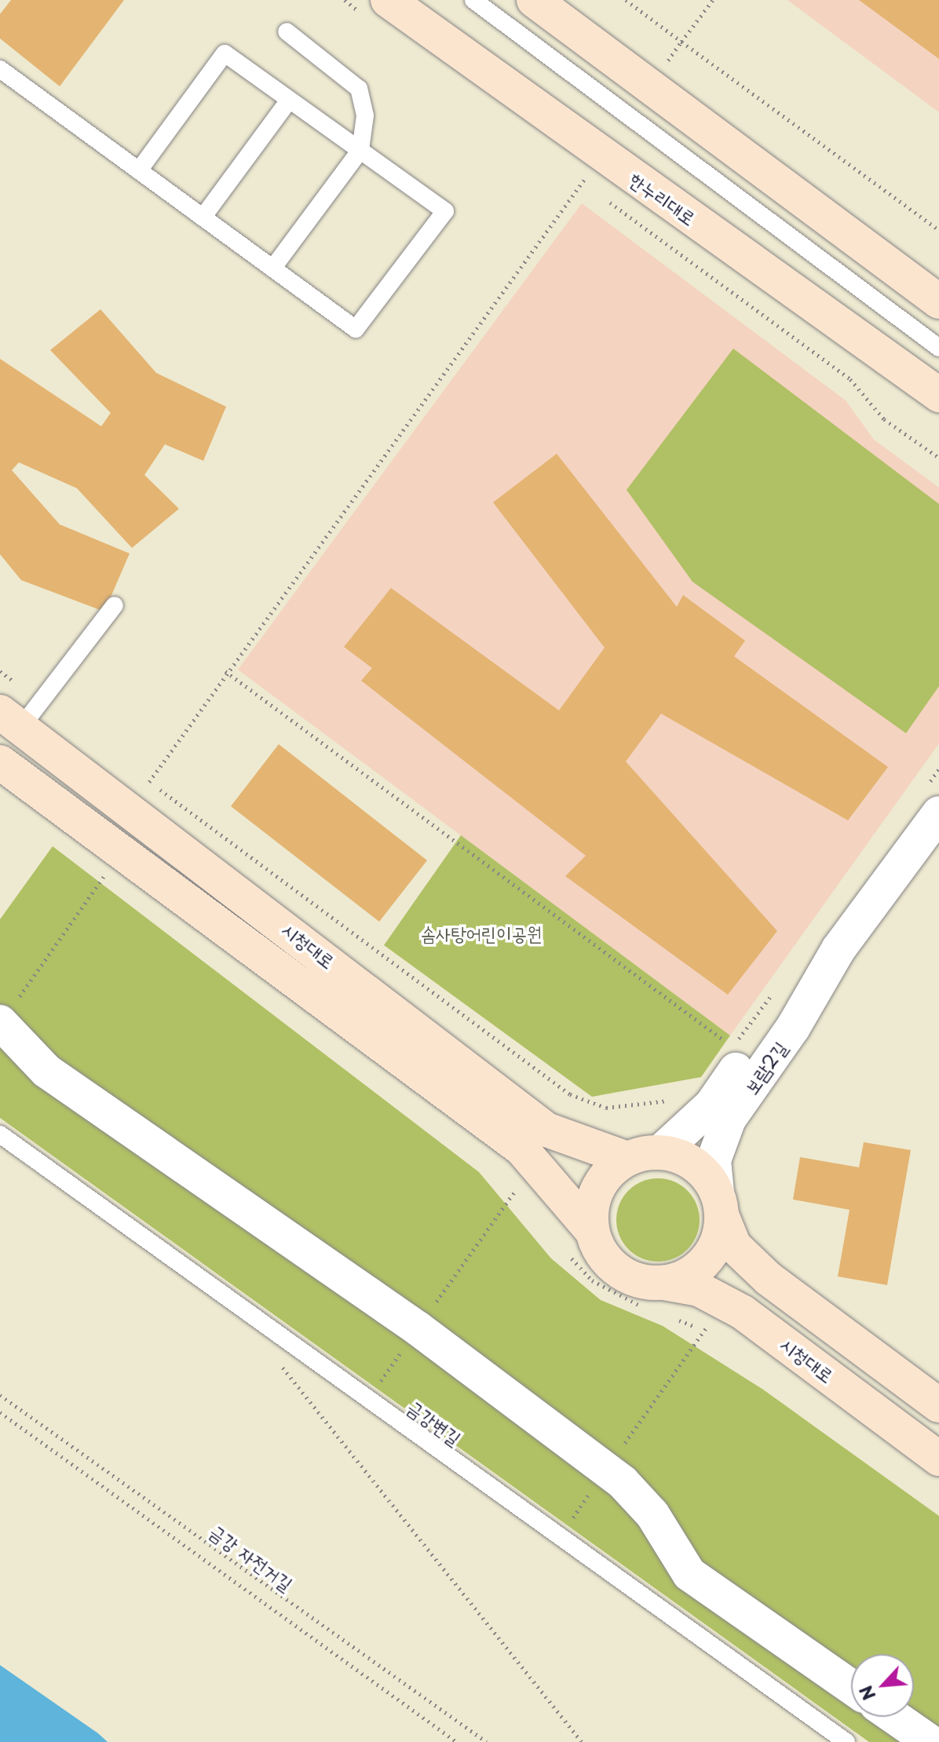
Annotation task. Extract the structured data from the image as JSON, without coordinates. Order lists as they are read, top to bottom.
{
  "streets": {
    "street": ["한누리대로", "시청대로", "보람2길"],
    "lane": ["금강변길"],
    "path": ["금강 자전거길"]
  },
  "crossings": [
    ["시청대로", "보람2길"]
  ],
  "parks": ["솜사탕어린이공원"],
  "north": "bottom left"
}
